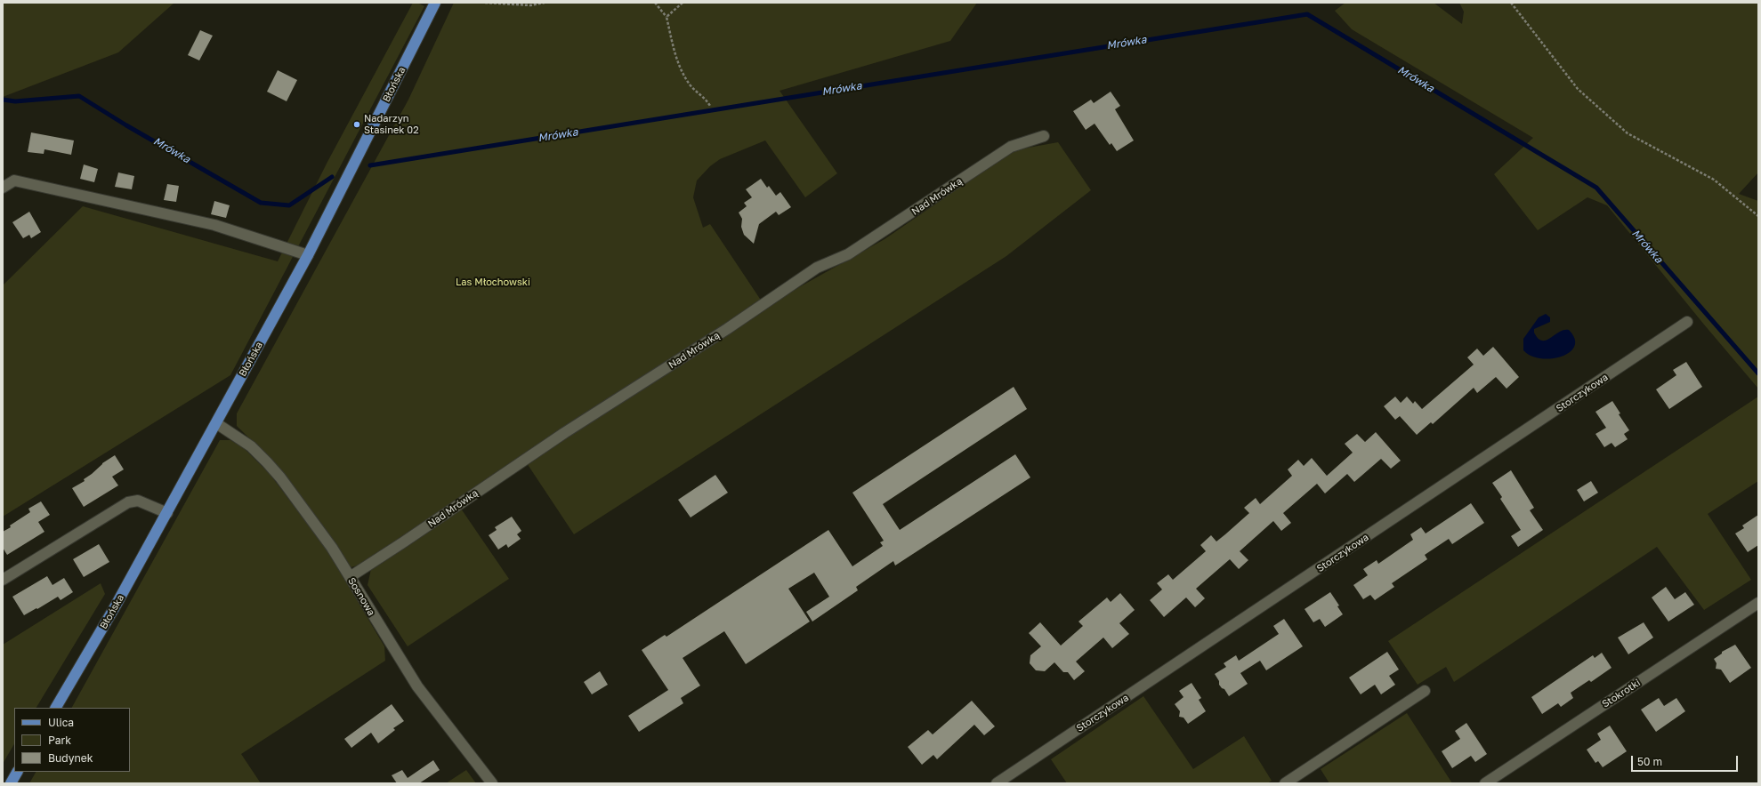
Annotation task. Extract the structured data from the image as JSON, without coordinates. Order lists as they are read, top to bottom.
{
  "streets": {
    "main road": ["Błońska"],
    "street": [
      "Nad Mrówką",
      "Storczykowa",
      "Sosnowa",
      "Stokrotki"
    ]
  },
  "crossings": [
    ["Błońska", "Sosnowa"],
    ["Nad Mrówką", "Sosnowa"]
  ],
  "water": ["Mrówka"],
  "parks": ["Las Młochowski"],
  "places": ["Nadarzyn Stasinek 02"],
  "legend": ["Ulica", "Park", "Budynek"],
  "scale_bar": "50 m"
}
